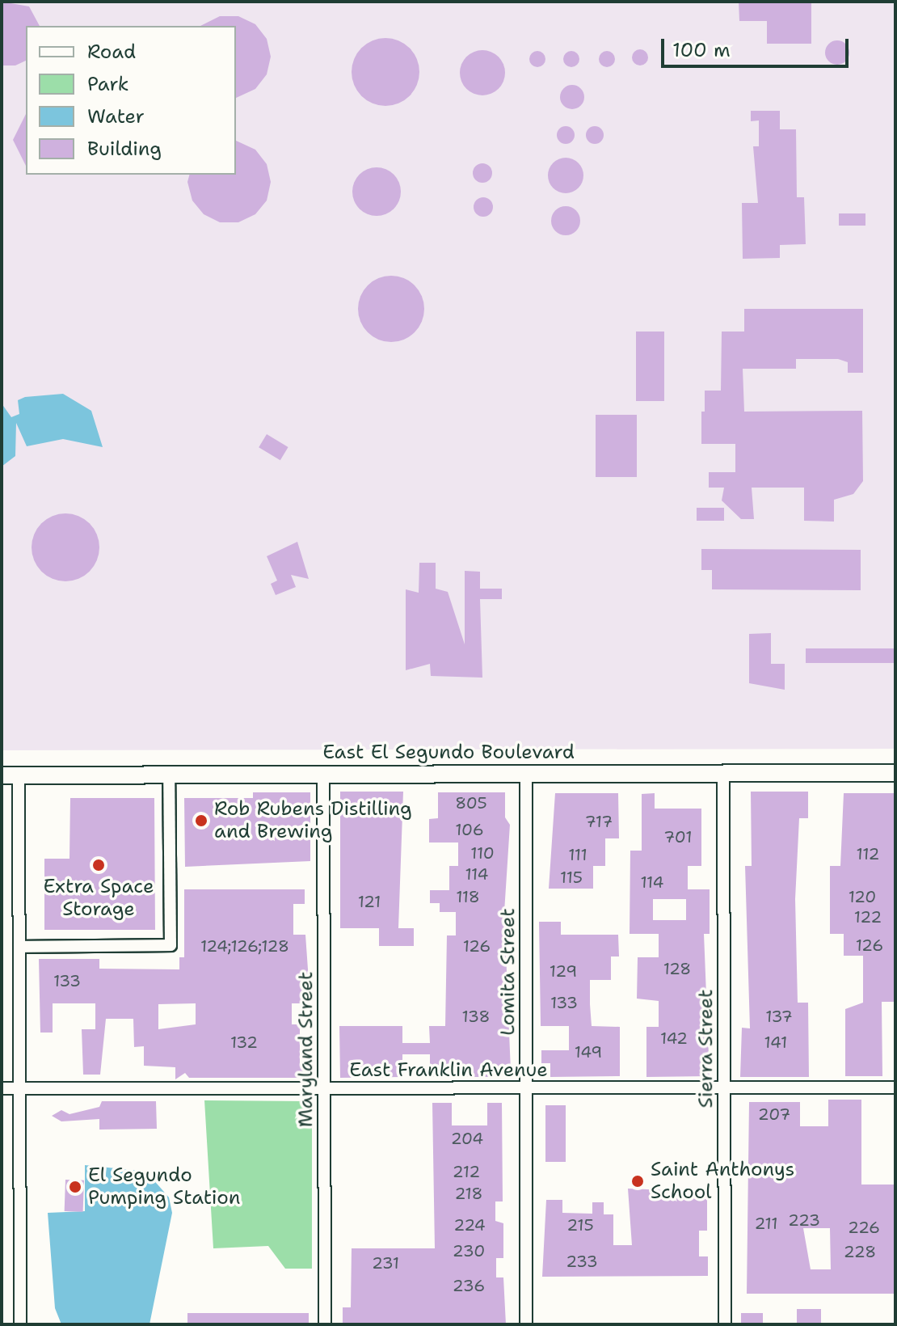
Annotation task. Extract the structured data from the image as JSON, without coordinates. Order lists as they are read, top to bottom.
{
  "streets": {
    "main road": ["East El Segundo Boulevard"],
    "street": [
      "Lomita Street",
      "Sierra Street",
      "Maryland Street",
      "East Franklin Avenue"
    ]
  },
  "crossings": [
    ["East El Segundo Boulevard", "Lomita Street"],
    ["East El Segundo Boulevard", "Sierra Street"],
    ["East El Segundo Boulevard", "Maryland Street"],
    ["Lomita Street", "East Franklin Avenue"],
    ["Sierra Street", "East Franklin Avenue"],
    ["Maryland Street", "East Franklin Avenue"]
  ],
  "places": [
    "Rob Rubens Distilling and Brewing",
    "Extra Space Storage",
    "Saint Anthonys School",
    "El Segundo Pumping Station"
  ],
  "house_numbers": [
    "805",
    "717",
    "106",
    "701",
    "110",
    "112",
    "111",
    "114",
    "115",
    "114",
    "118",
    "120",
    "121",
    "122",
    "126",
    "124;126;128",
    "126",
    "128",
    "129",
    "133",
    "133",
    "138",
    "137",
    "142",
    "132",
    "141",
    "149",
    "207",
    "204",
    "212",
    "218",
    "223",
    "211",
    "224",
    "215",
    "226",
    "230",
    "228",
    "233",
    "231",
    "236"
  ],
  "legend": [
    "Road",
    "Park",
    "Water",
    "Building"
  ],
  "scale_bar": "100 m"
}
